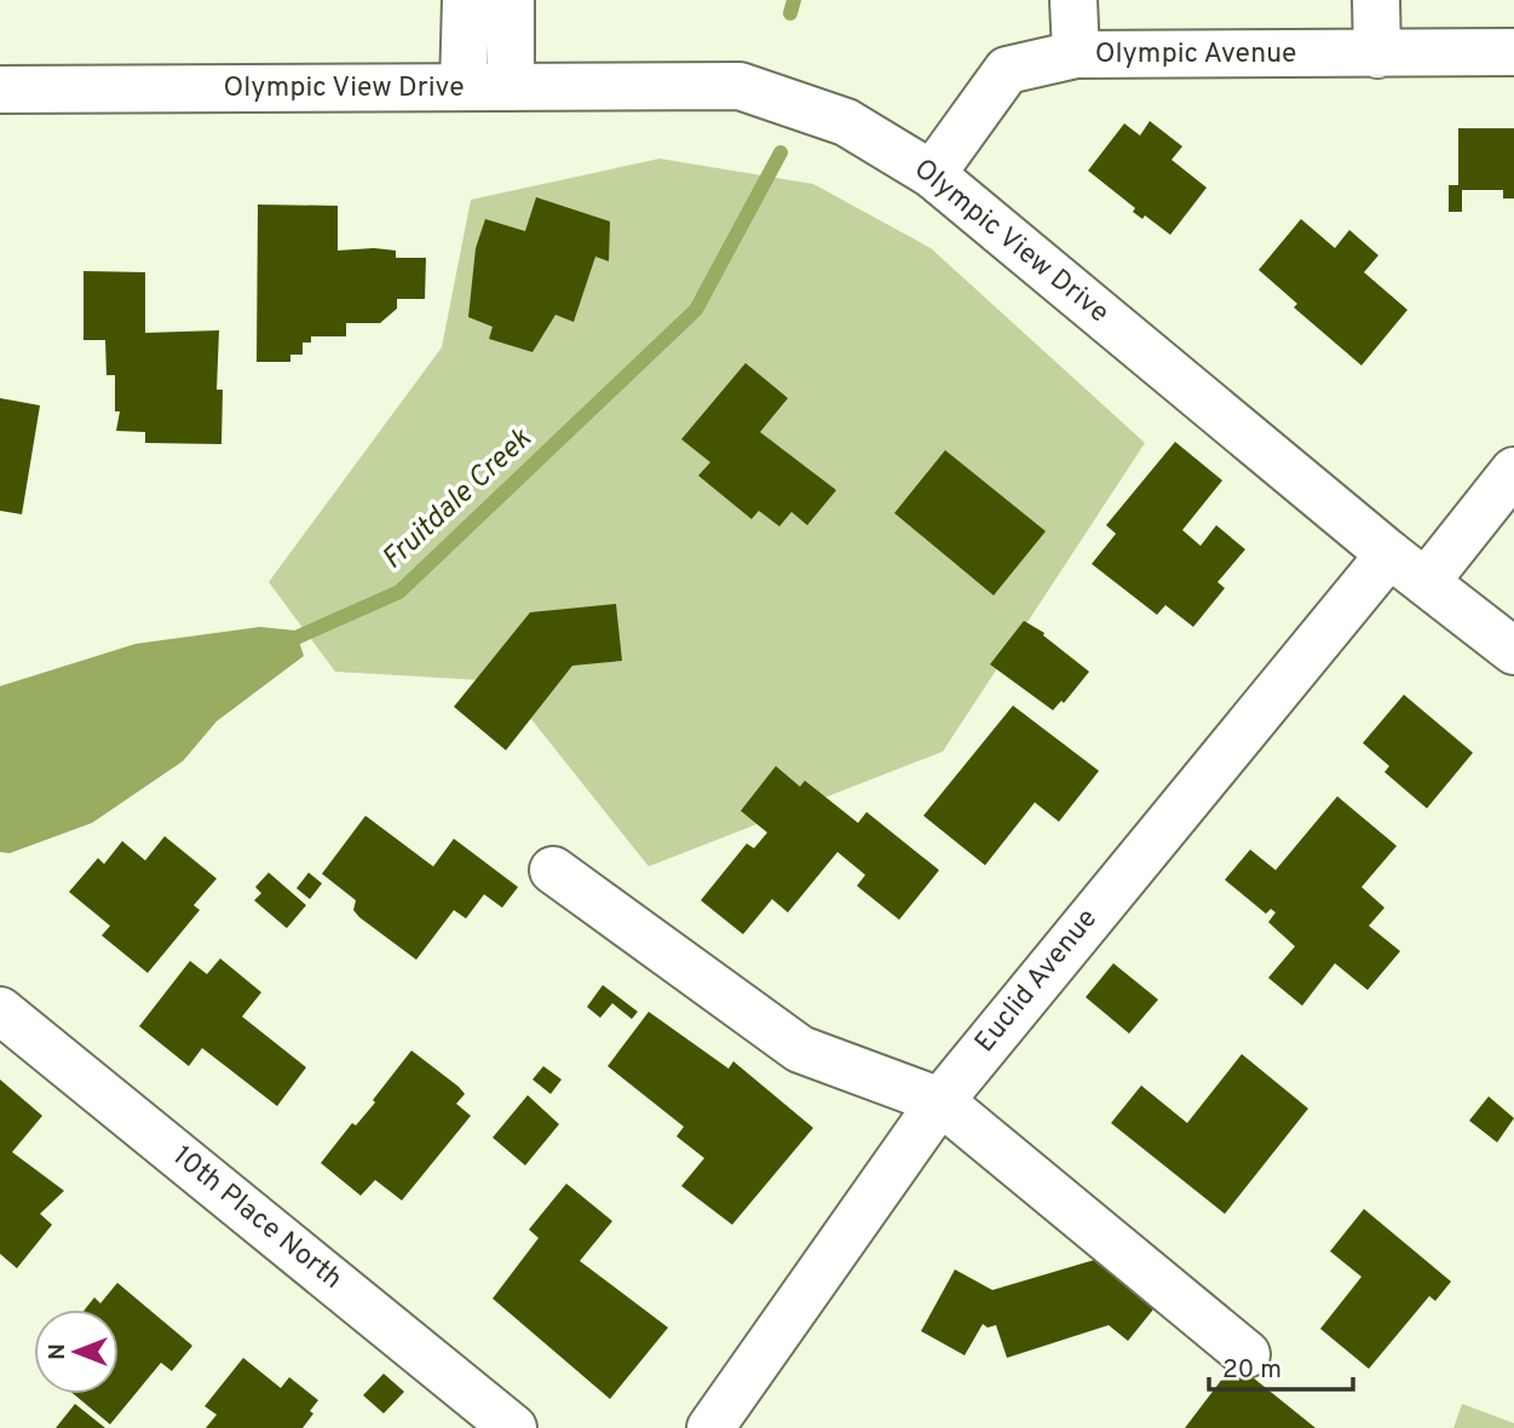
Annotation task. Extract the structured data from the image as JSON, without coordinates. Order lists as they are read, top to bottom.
{
  "streets": {
    "street": [
      "Olympic Avenue",
      "Olympic View Drive",
      "Euclid Avenue",
      "10th Place North"
    ]
  },
  "crossings": [
    ["Olympic Avenue", "Olympic View Drive"],
    ["Olympic View Drive", "Euclid Avenue"]
  ],
  "water": ["Fruitdale Creek"],
  "scale_bar": "20 m",
  "north": "left"
}
